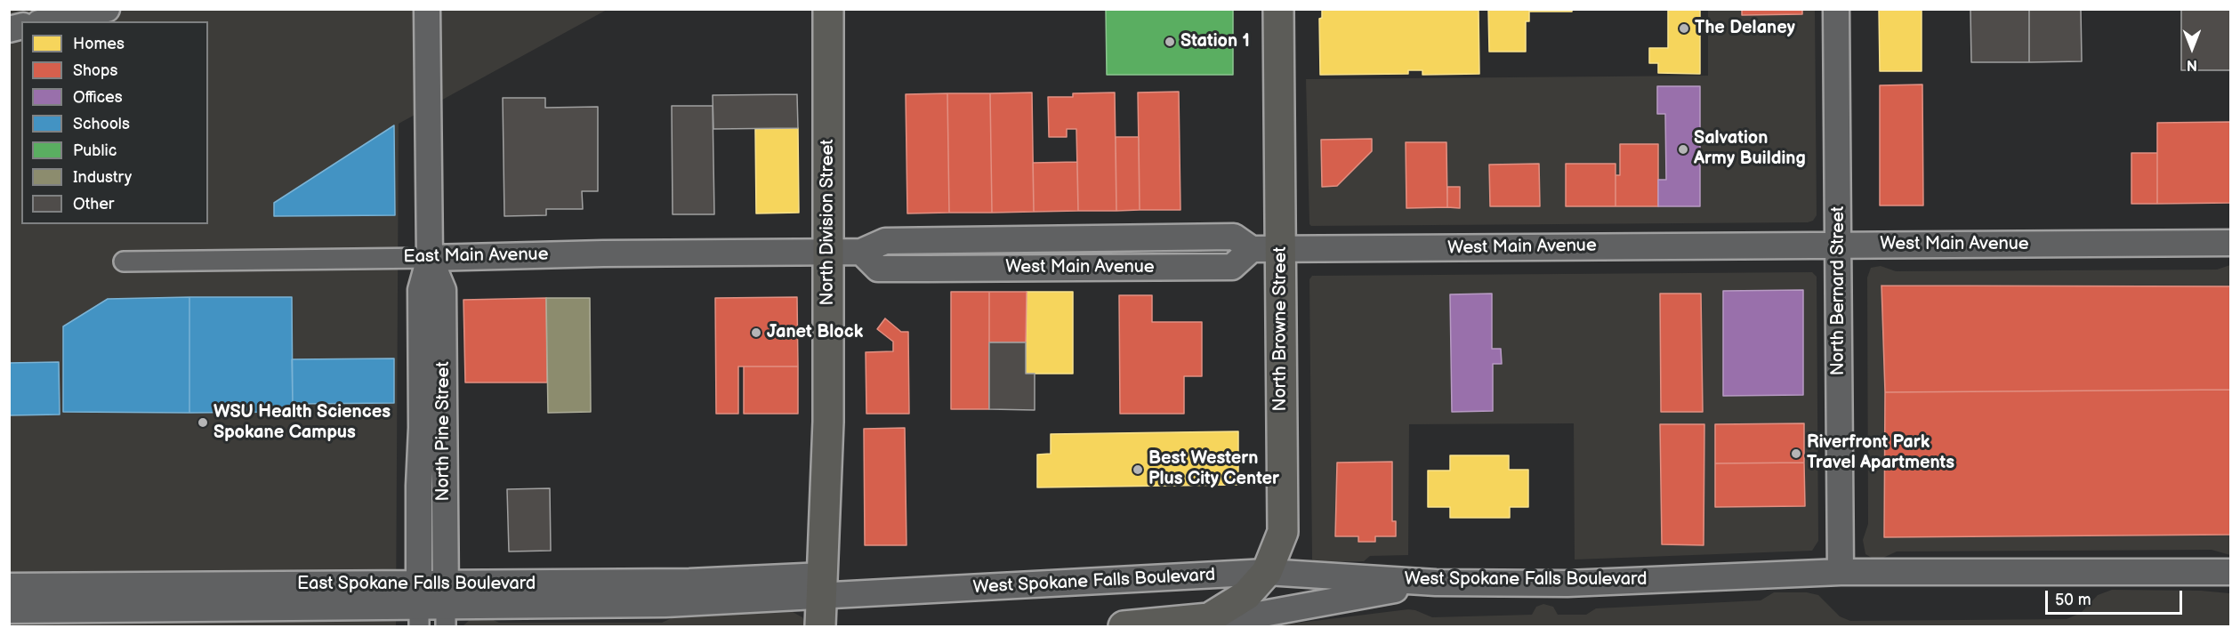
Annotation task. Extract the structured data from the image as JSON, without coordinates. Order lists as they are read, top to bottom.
{
  "streets": {
    "main road": [
      "North Division Street",
      "West Main Avenue",
      "East Main Avenue",
      "North Bernard Street",
      "North Browne Street",
      "North Pine Street",
      "West Spokane Falls Boulevard",
      "East Spokane Falls Boulevard"
    ]
  },
  "crossings": [
    ["North Division Street", "West Main Avenue"],
    ["North Division Street", "East Main Avenue"],
    ["North Division Street", "West Spokane Falls Boulevard"],
    ["North Division Street", "East Spokane Falls Boulevard"],
    ["West Main Avenue", "East Main Avenue"],
    ["West Main Avenue", "North Bernard Street"],
    ["West Main Avenue", "North Browne Street"],
    ["East Main Avenue", "North Pine Street"],
    ["North Bernard Street", "West Spokane Falls Boulevard"],
    ["North Browne Street", "West Spokane Falls Boulevard"],
    ["North Pine Street", "East Spokane Falls Boulevard"],
    ["West Spokane Falls Boulevard", "East Spokane Falls Boulevard"]
  ],
  "places": [
    "The Delaney",
    "Station 1",
    "Salvation Army Building",
    "Janet Block",
    "WSU Health Sciences Spokane Campus",
    "Riverfront Park Travel Apartments",
    "Best Western Plus City Center"
  ],
  "legend": [
    "Homes",
    "Shops",
    "Offices",
    "Schools",
    "Public",
    "Industry",
    "Other"
  ],
  "scale_bar": "50 m",
  "north": "bottom"
}
